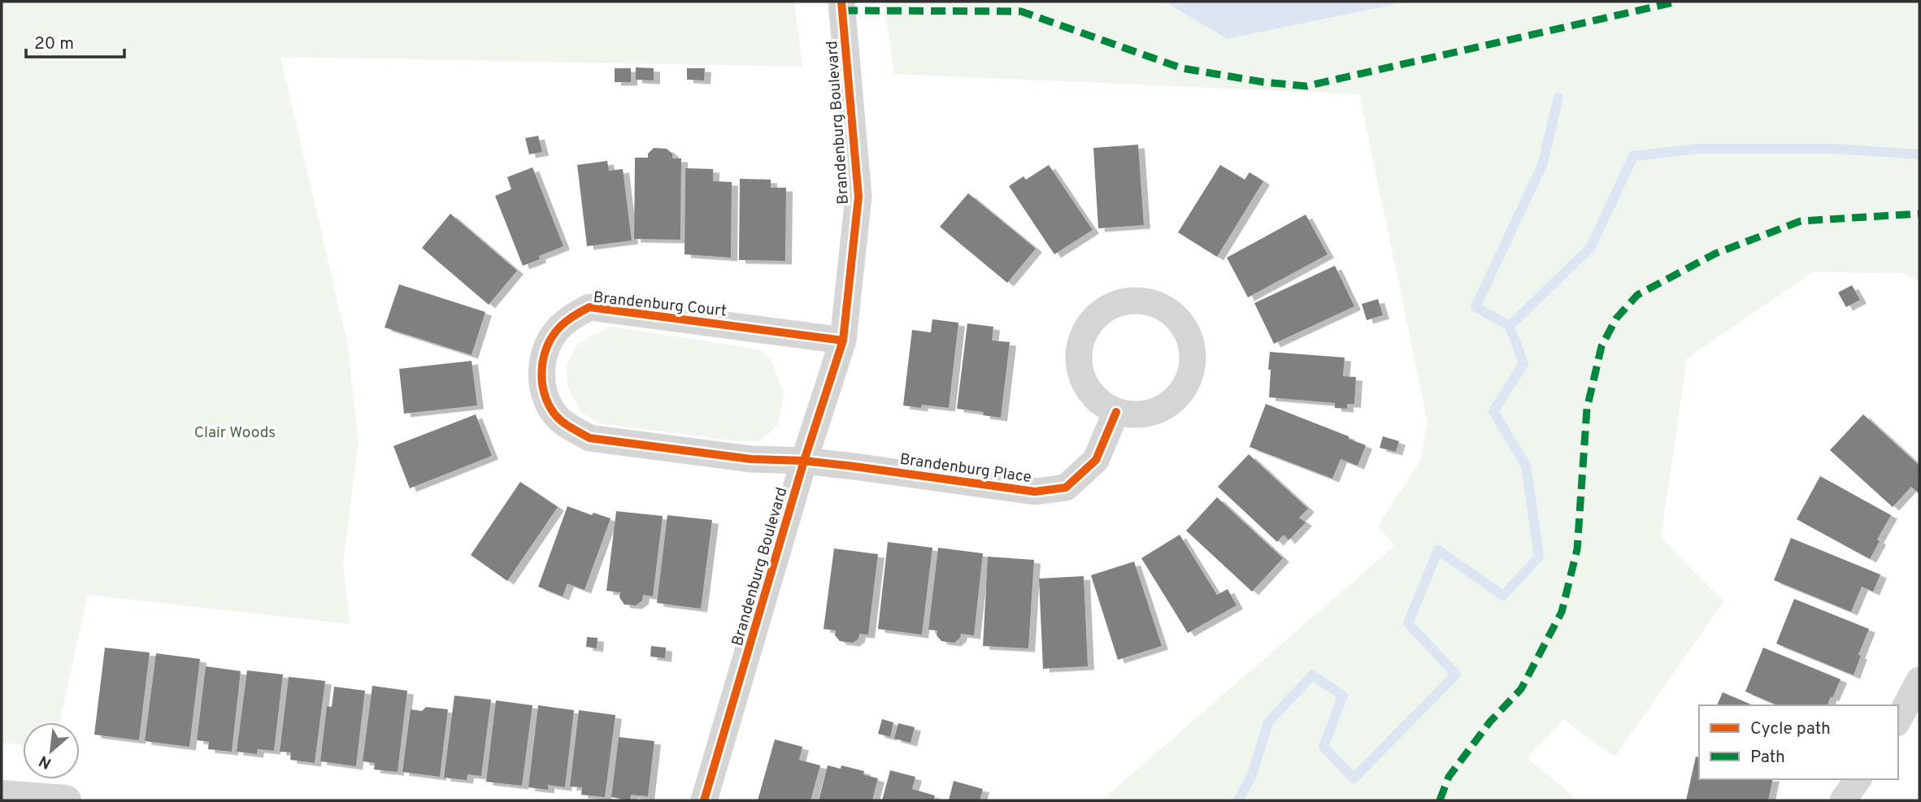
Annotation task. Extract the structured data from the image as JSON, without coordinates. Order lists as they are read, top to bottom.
{
  "streets": {
    "street": ["Brandenburg Boulevard", "Brandenburg Court", "Brandenburg Place"]
  },
  "crossings": [
    ["Brandenburg Boulevard", "Brandenburg Court"],
    ["Brandenburg Boulevard", "Brandenburg Place"],
    ["Brandenburg Court", "Brandenburg Place"]
  ],
  "parks": ["Clair Woods"],
  "legend": ["Cycle path", "Path"],
  "scale_bar": "20 m",
  "north": "bottom left"
}
